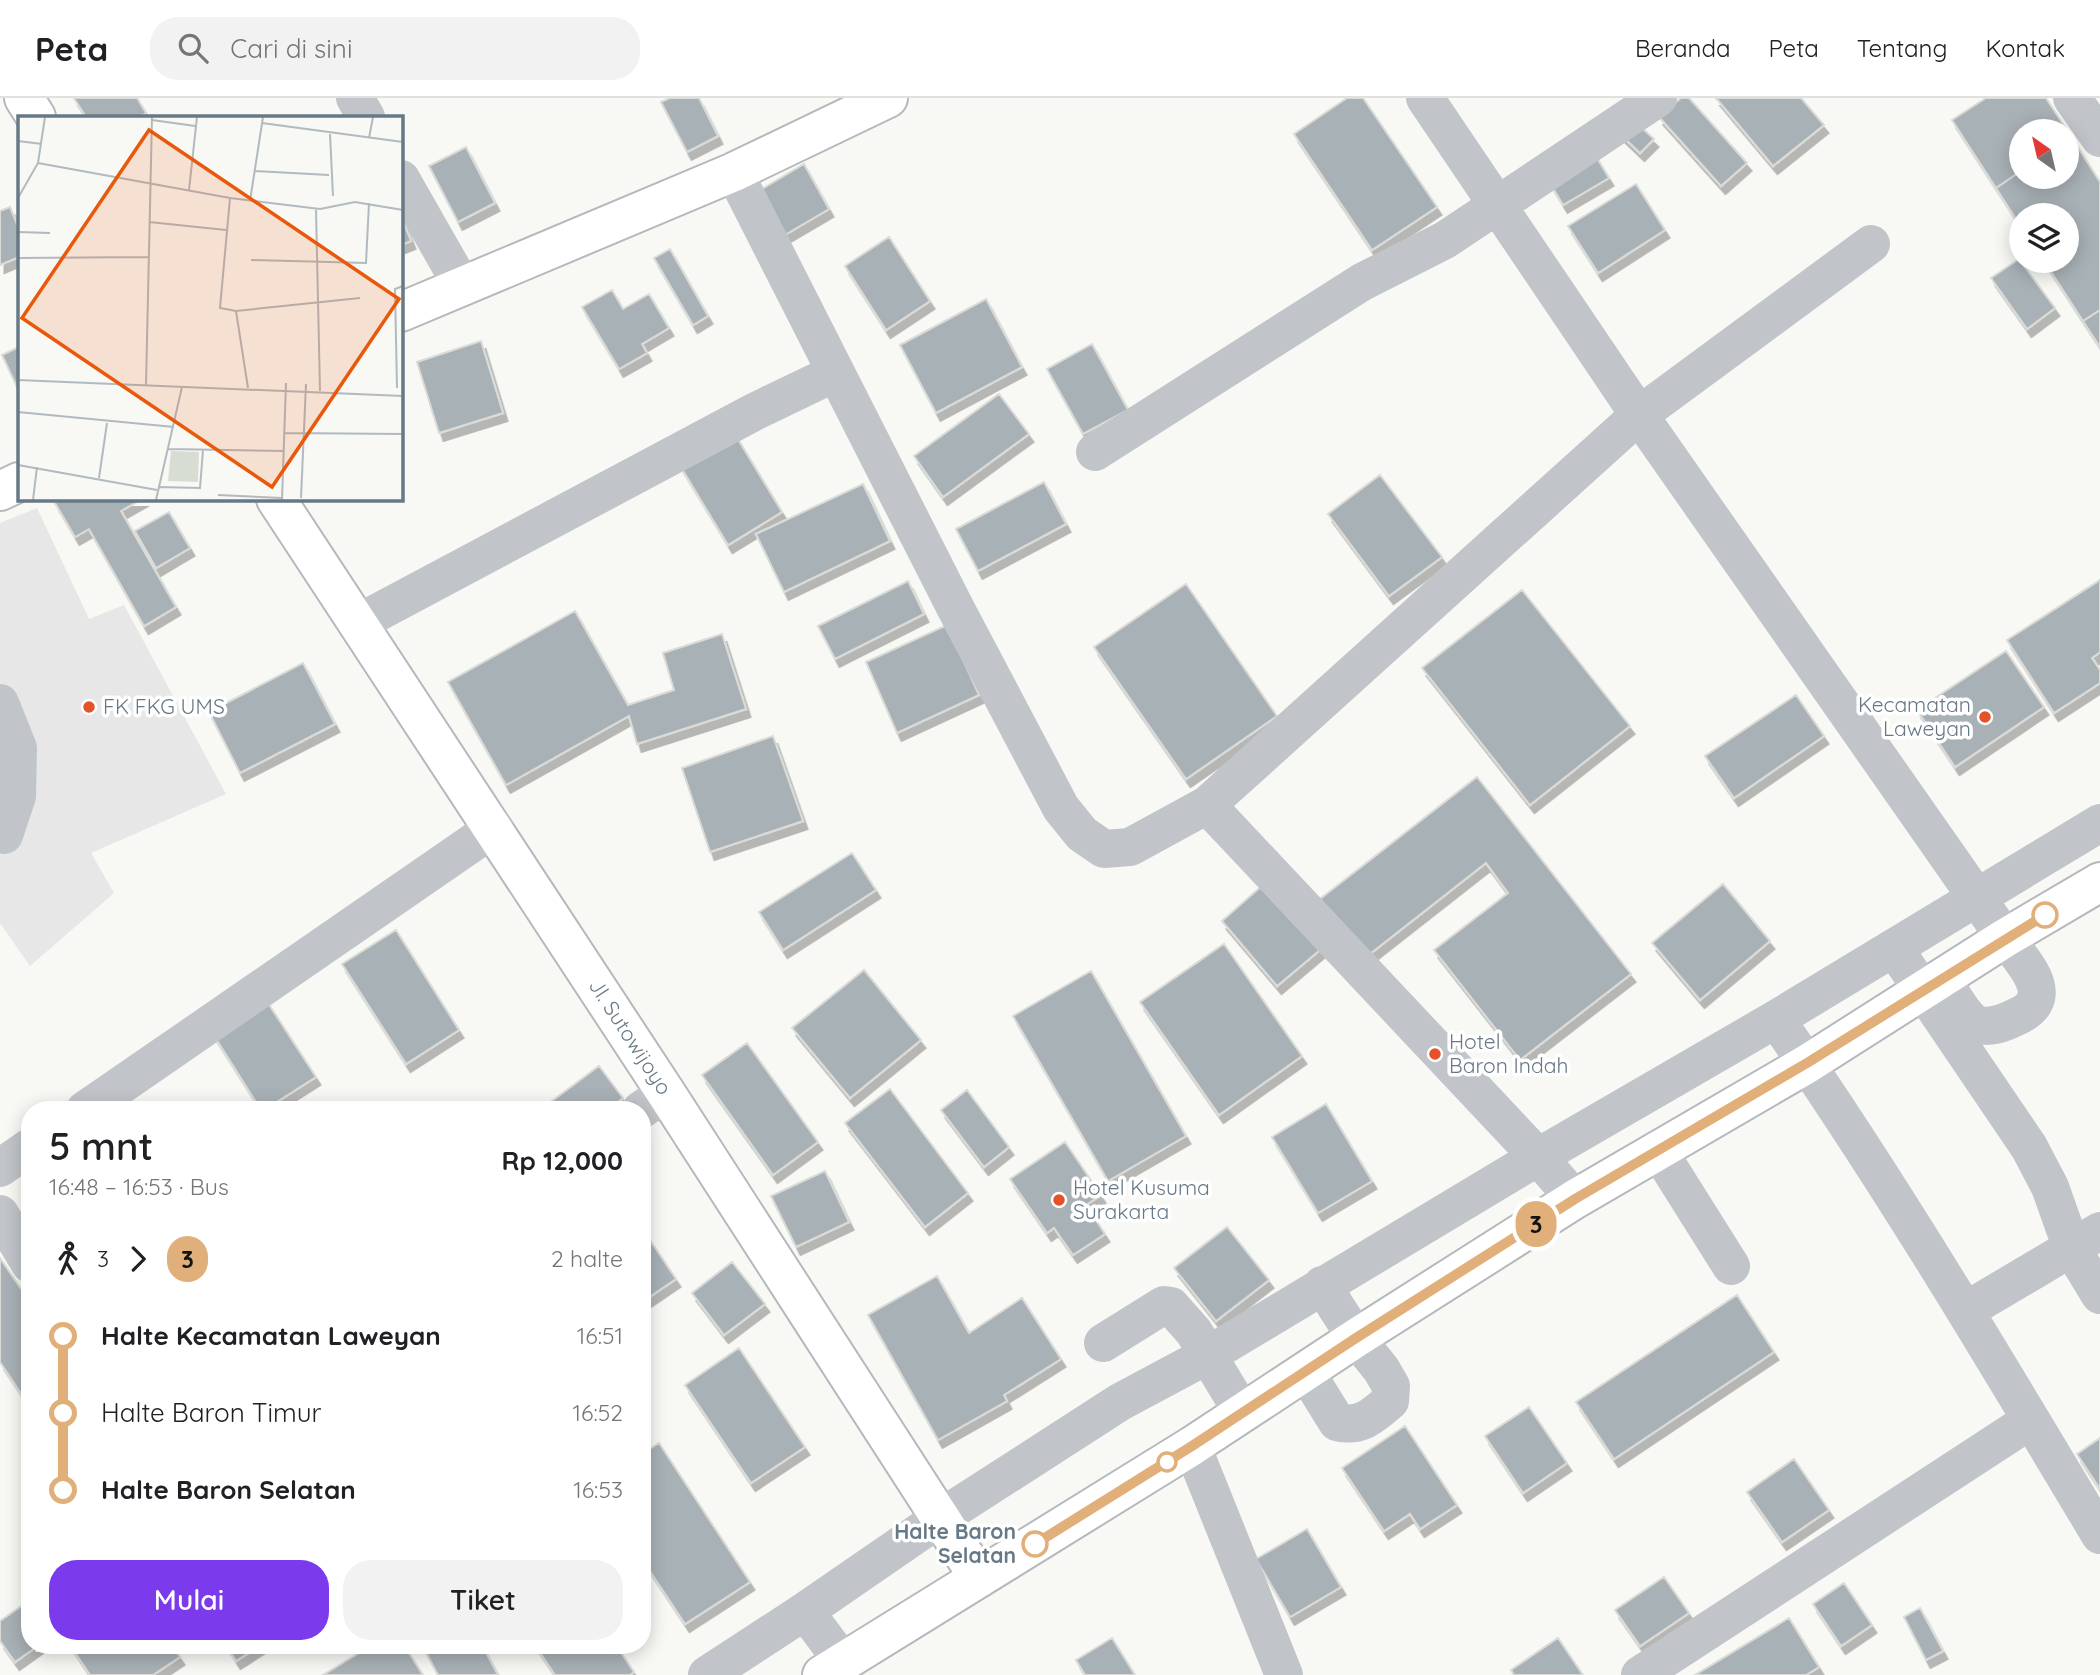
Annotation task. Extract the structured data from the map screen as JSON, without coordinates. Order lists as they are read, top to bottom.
{
  "streets": {
    "main road": ["Jl. Sutowijoyo"]
  },
  "places": [
    "FK FKG UMS",
    "Kecamatan Laweyan",
    "Hotel Baron Indah",
    "Hotel Kusuma Surakarta",
    "Halte Baron Selatan"
  ],
  "lines": ["bus line 3"],
  "north": "top left",
  "page": {
    "header": "Peta",
    "search": "Cari di sini",
    "nav": [
      "Beranda",
      "Peta",
      "Tentang",
      "Kontak"
    ],
    "on_map": "3",
    "heading": ["5 mnt", "16:48 – 16:53 · Bus", "Rp 12,000"],
    "legs": ["3", "3", "2 halte"],
    "list": [
      {
        "name": "Halte Kecamatan Laweyan",
        "value": "16:51"
      },
      {
        "name": "Halte Baron Timur",
        "value": "16:52"
      },
      {
        "name": "Halte Baron Selatan",
        "value": "16:53"
      }
    ],
    "buttons": ["Mulai", "Tiket"]
  }
}
